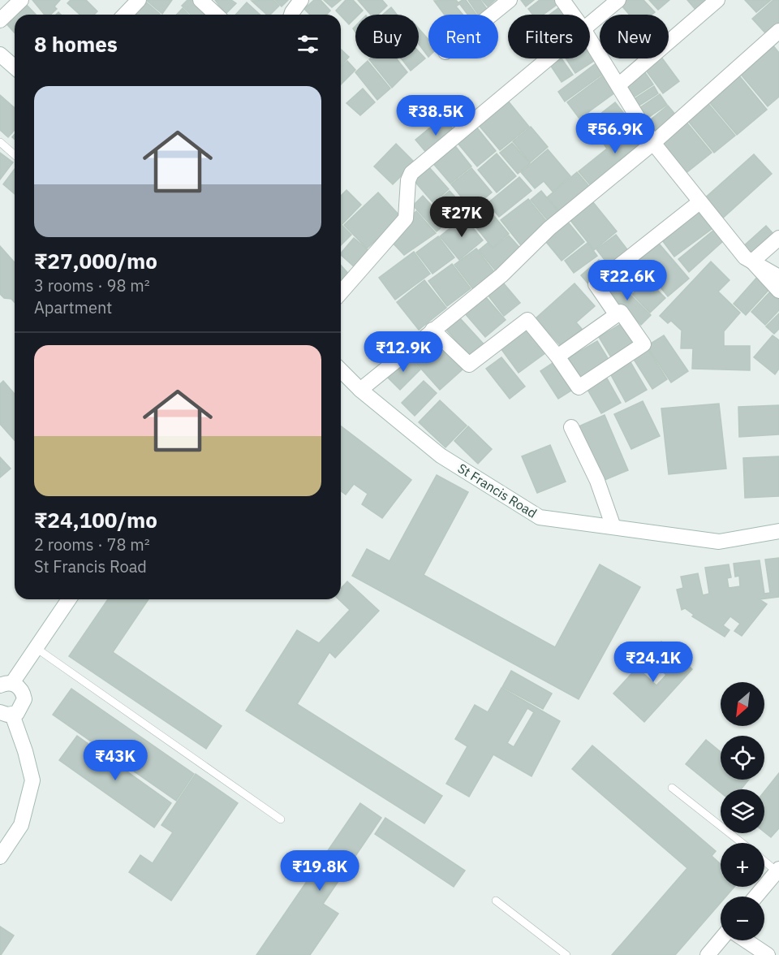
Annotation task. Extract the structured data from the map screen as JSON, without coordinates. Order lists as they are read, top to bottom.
{
  "streets": {
    "street": ["St Francis Road"]
  },
  "north": "bottom left",
  "page": {
    "chip": [
      "Buy",
      "Rent",
      "Filters",
      "New"
    ],
    "heading": "8 homes",
    "list": [
      {
        "name": "₹27,000/mo",
        "note": "3 rooms · 98 m² · Apartment"
      },
      {
        "name": "₹24,100/mo",
        "note": "2 rooms · 78 m² · St Francis Road"
      }
    ],
    "price": [
      "₹38.5K",
      "₹56.9K",
      "₹27K",
      "₹22.6K",
      "₹12.9K",
      "₹24.1K",
      "₹43K",
      "₹19.8K"
    ],
    "map_buttons": ["+", "−"]
  }
}
